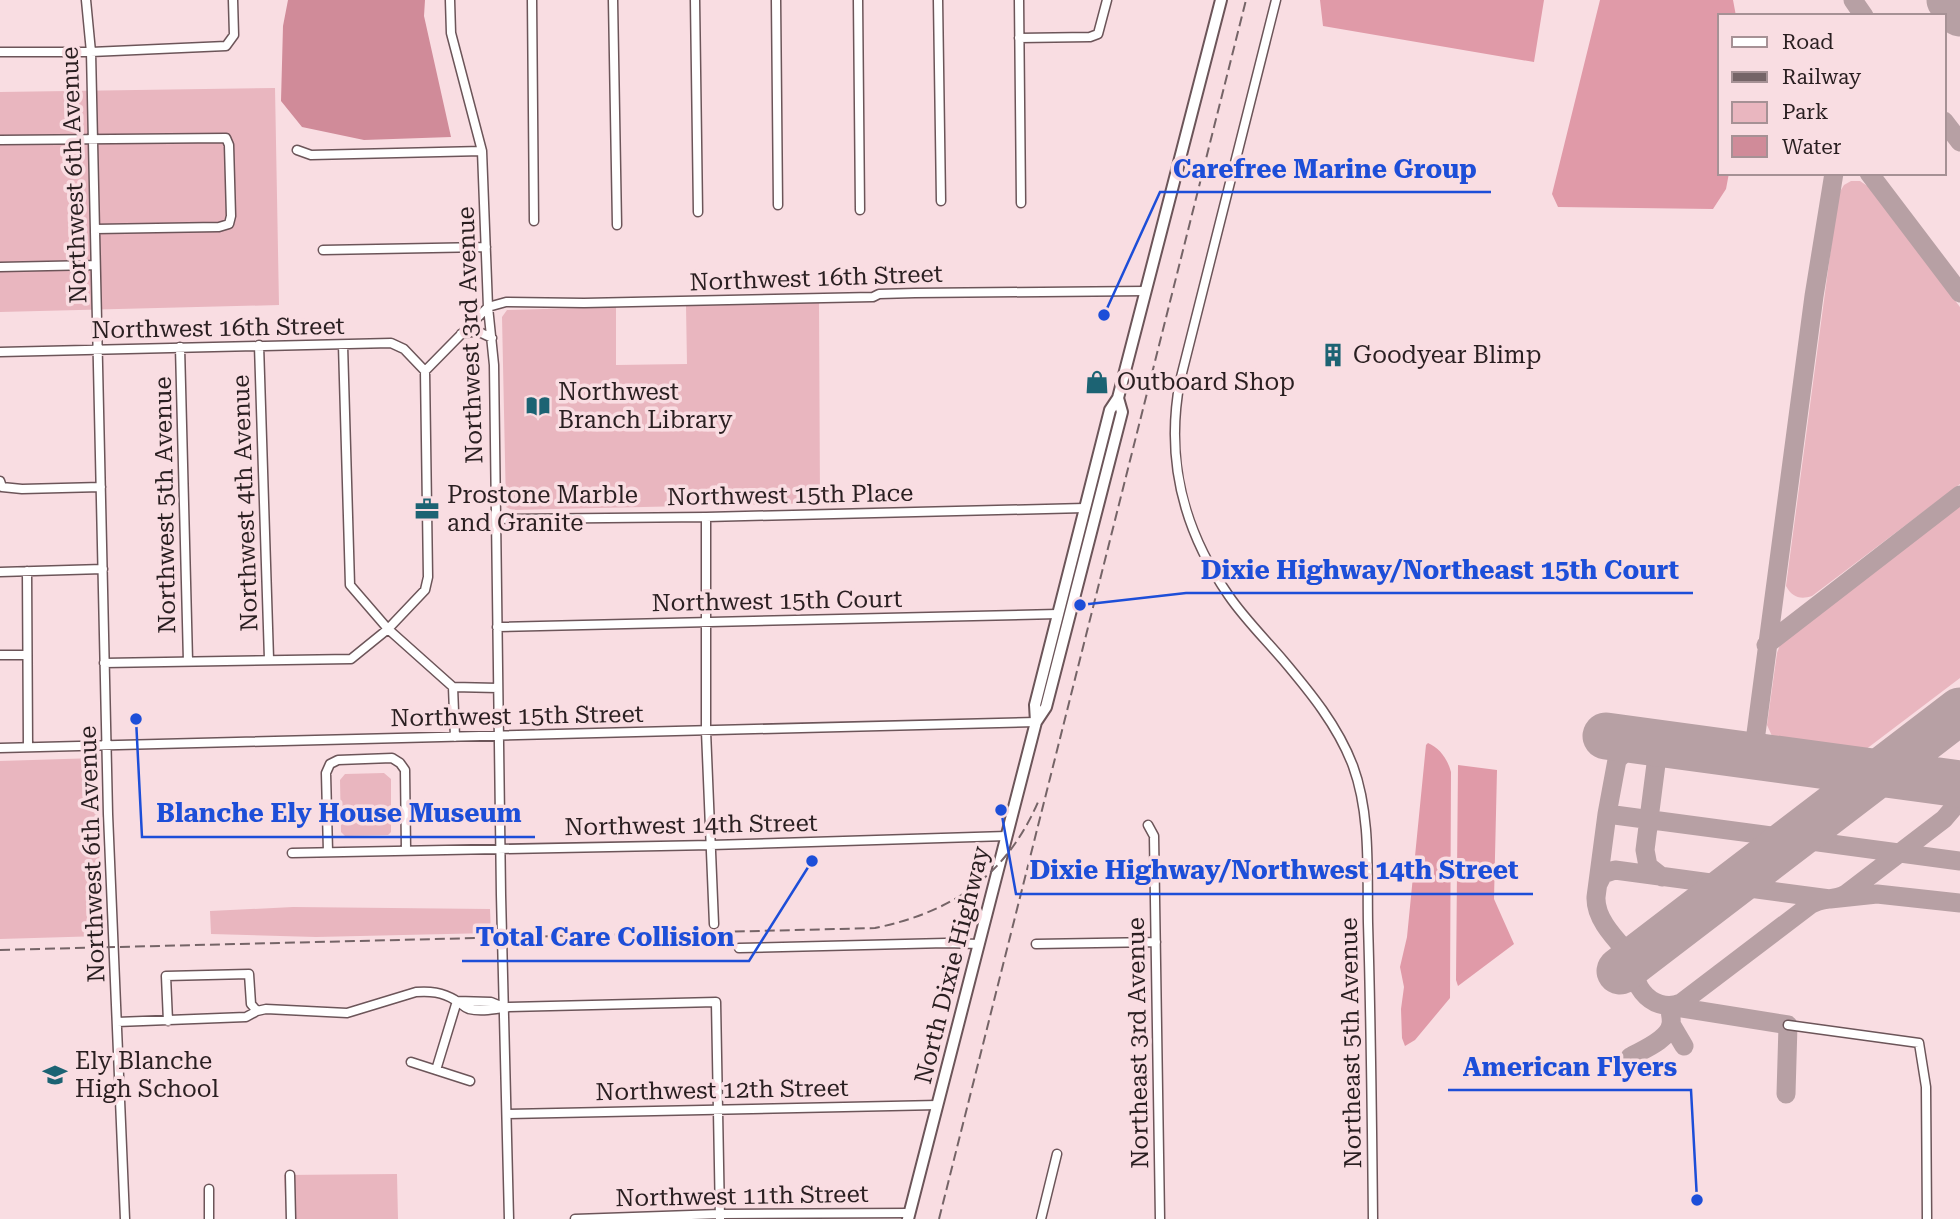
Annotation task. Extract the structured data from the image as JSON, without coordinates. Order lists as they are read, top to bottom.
{
  "streets": {
    "main road": ["North Dixie Highway"],
    "street": [
      "Northwest 6th Avenue",
      "Northwest 16th Street",
      "Northwest 3rd Avenue",
      "Northwest 15th Place",
      "Northwest 4th Avenue",
      "Northwest 5th Avenue",
      "Northwest 15th Court",
      "Northwest 15th Street",
      "Northwest 14th Street",
      "Northeast 3rd Avenue",
      "Northeast 5th Avenue",
      "Northwest 12th Street",
      "Northwest 11th Street"
    ]
  },
  "crossings": [
    ["Northwest 6th Avenue", "Northwest 16th Street"],
    ["Northwest 6th Avenue", "Northwest 15th Street"],
    ["Northwest 16th Street", "Northwest 3rd Avenue"],
    ["Northwest 16th Street", "Northwest 4th Avenue"],
    ["Northwest 16th Street", "Northwest 5th Avenue"],
    ["Northwest 16th Street", "North Dixie Highway"],
    ["Northwest 3rd Avenue", "Northwest 15th Place"],
    ["Northwest 3rd Avenue", "Northwest 15th Court"],
    ["Northwest 3rd Avenue", "Northwest 15th Street"],
    ["Northwest 3rd Avenue", "Northwest 14th Street"],
    ["Northwest 3rd Avenue", "Northwest 12th Street"],
    ["Northwest 15th Place", "North Dixie Highway"],
    ["Northwest 15th Court", "North Dixie Highway"],
    ["Northwest 15th Street", "North Dixie Highway"],
    ["Northwest 14th Street", "North Dixie Highway"],
    ["North Dixie Highway", "Northwest 12th Street"],
    ["North Dixie Highway", "Northwest 11th Street"]
  ],
  "places": {
    "other": [
      "Carefree Marine Group",
      "Dixie Highway/Northeast 15th Court",
      "Blanche Ely House Museum",
      "Dixie Highway/Northwest 14th Street",
      "Total Care Collision",
      "American Flyers"
    ],
    "building": ["Goodyear Blimp"],
    "shop": ["Outboard Shop"],
    "library": ["Northwest Branch Library"],
    "office": ["Prostone Marble and Granite"],
    "school or university": ["Ely Blanche High School"]
  },
  "legend": [
    "Road",
    "Railway",
    "Park",
    "Water"
  ]
}
